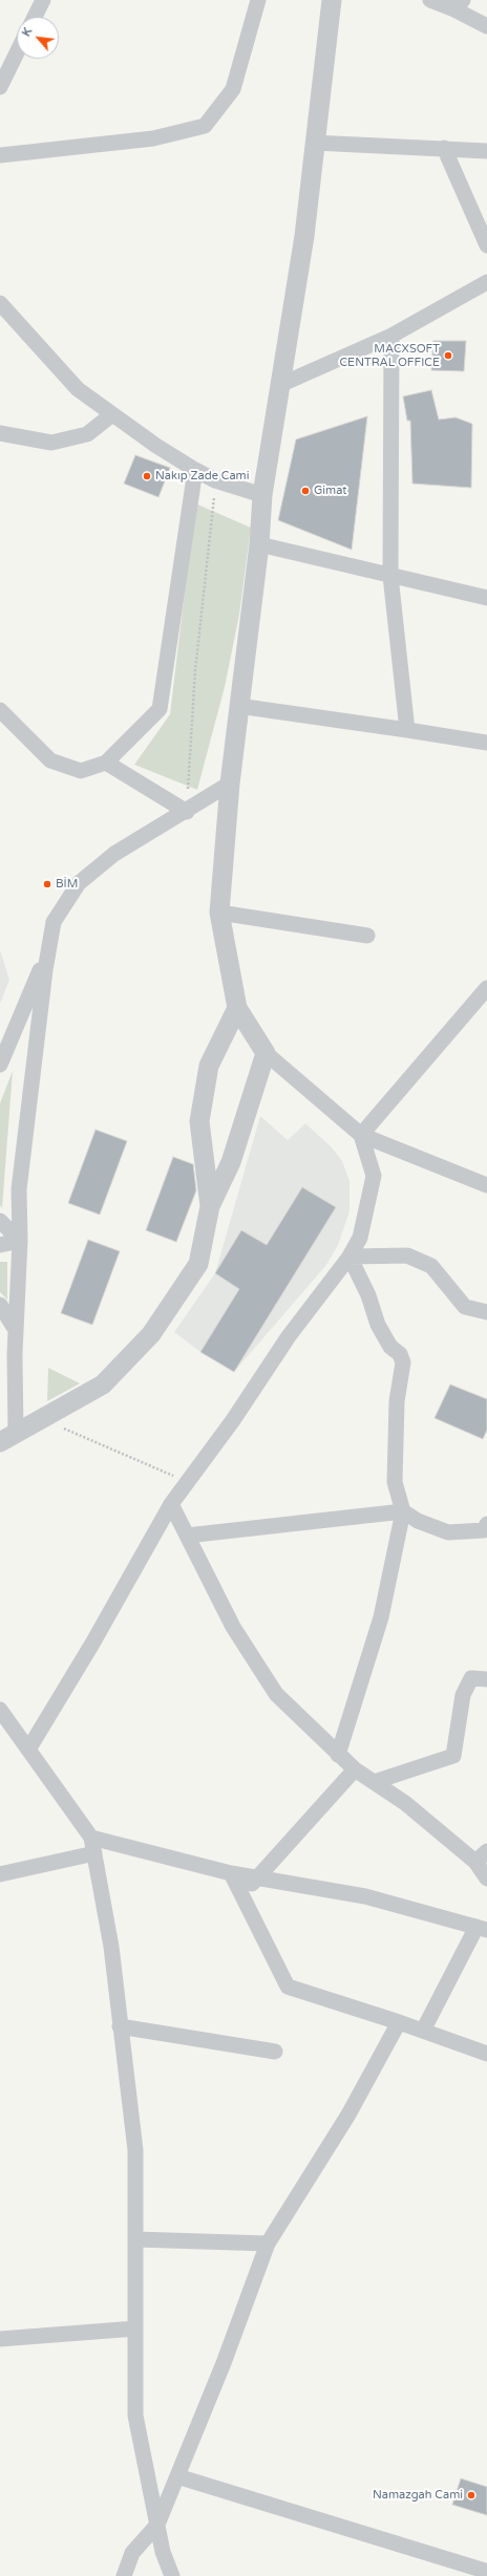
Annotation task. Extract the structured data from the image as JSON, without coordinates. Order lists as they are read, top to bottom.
{
  "places": [
    "MACXSOFT CENTRAL OFFICE",
    "Nakıp Zade Cami",
    "Gimat",
    "BİM",
    "Namazgah Cami"
  ],
  "north": "top left"
}
